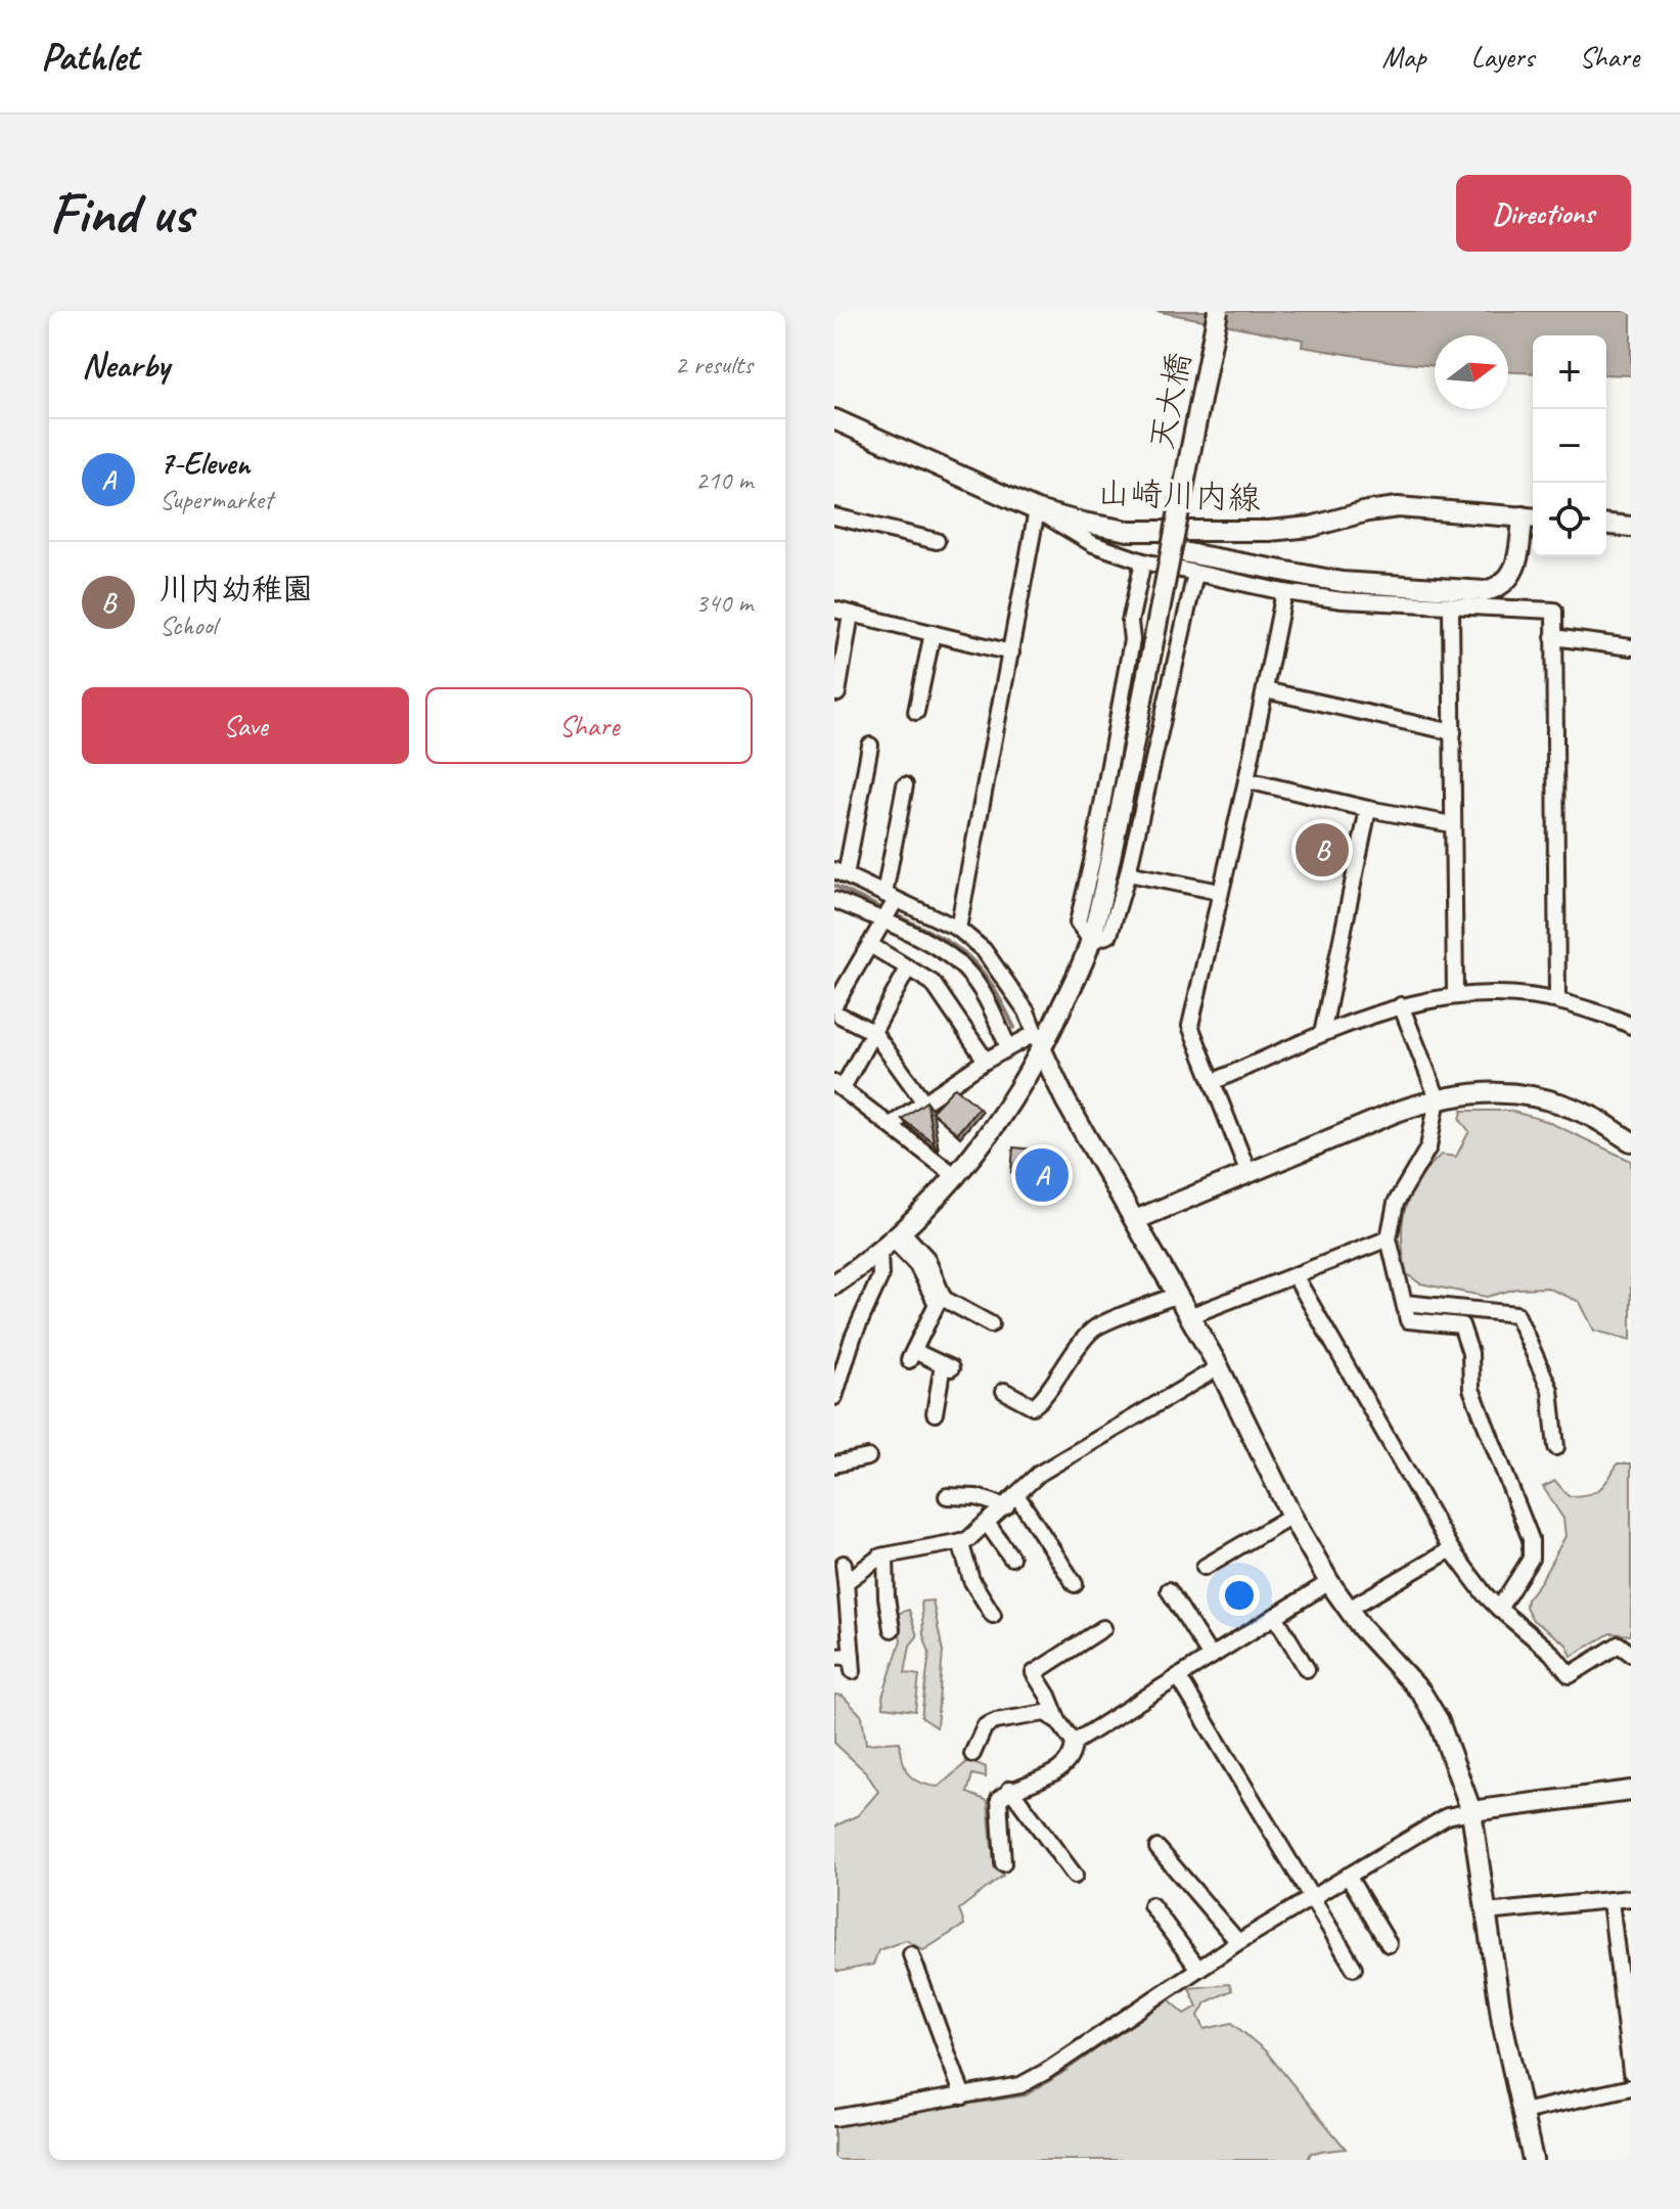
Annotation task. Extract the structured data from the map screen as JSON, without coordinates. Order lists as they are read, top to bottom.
{
  "streets": {
    "street": ["天大橋", "山崎川内線"]
  },
  "north": "right",
  "page": {
    "header": "Pathlet",
    "nav": ["Map", "Layers", "Share"],
    "buttons": [
      "Directions",
      ["Save", "Share"]
    ],
    "title": "Find us",
    "heading": ["Nearby", "2 results"],
    "map_buttons": ["+", "−"],
    "list": [
      {
        "mark": "A",
        "name": "7-Eleven",
        "note": "Supermarket",
        "value": "210 m"
      },
      {
        "mark": "B",
        "name": "川内幼稚園",
        "note": "School",
        "value": "340 m"
      }
    ],
    "pins": ["B", "A"]
  }
}
